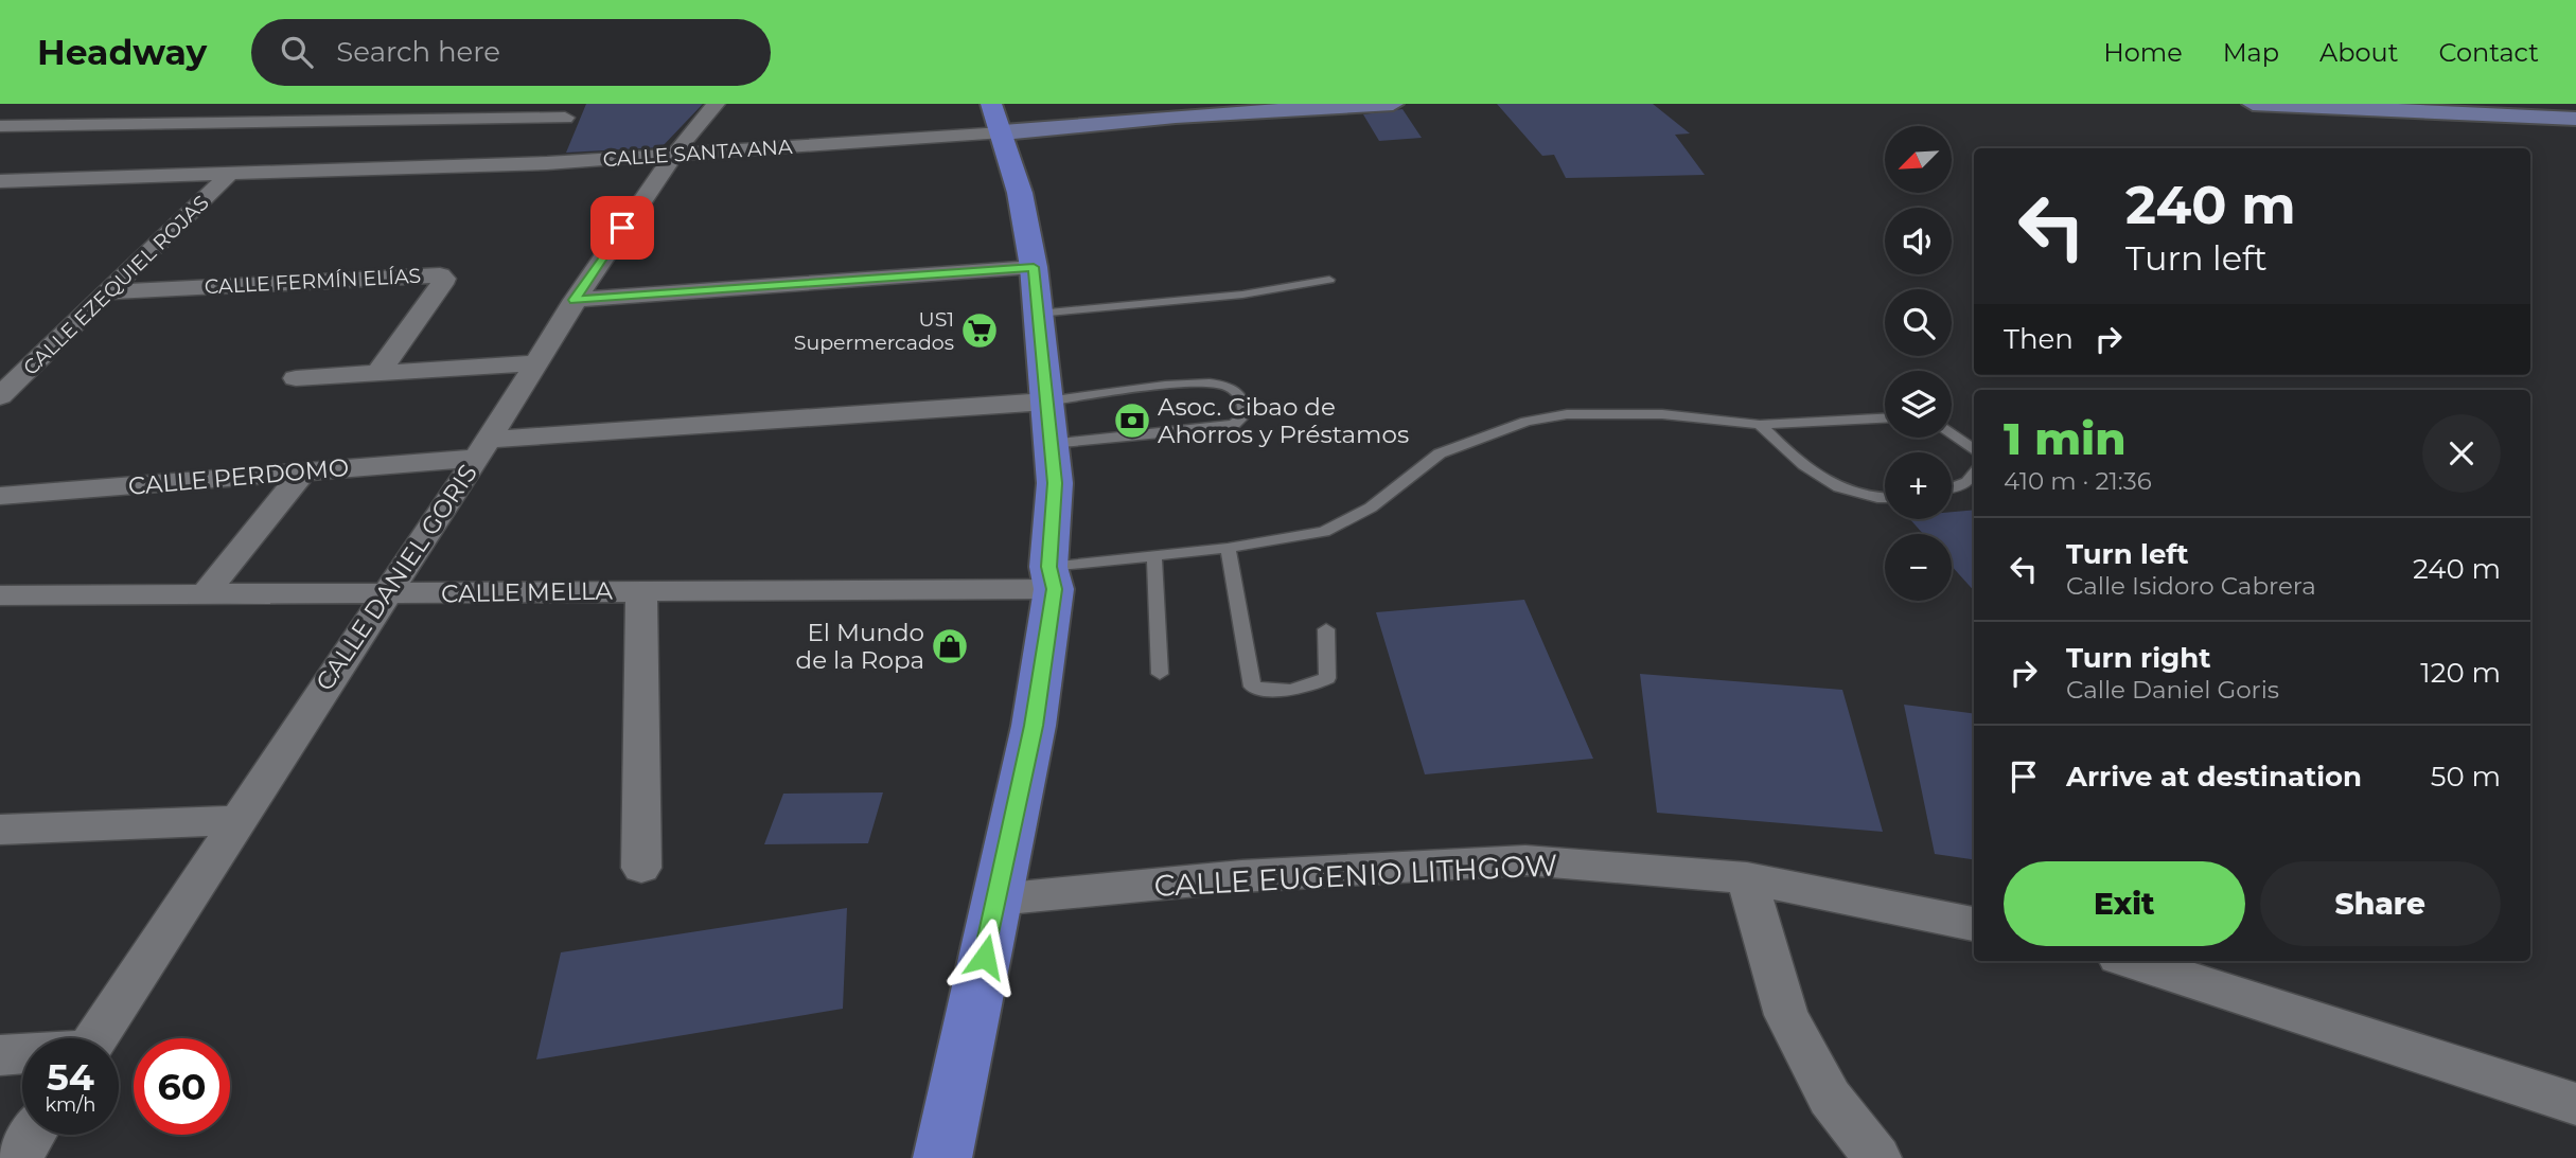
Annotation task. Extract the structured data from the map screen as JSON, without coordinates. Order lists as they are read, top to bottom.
{
  "streets": {
    "main road": ["CALLE SANTA ANA"],
    "street": [
      "CALLE FERMÍN ELÍAS",
      "CALLE EZEQUIEL ROJAS",
      "CALLE PERDOMO",
      "CALLE DANIEL GORIS",
      "CALLE MELLA",
      "CALLE EUGENIO LITHGOW"
    ]
  },
  "crossings": [
    ["CALLE SANTA ANA", "CALLE EZEQUIEL ROJAS"],
    ["CALLE SANTA ANA", "CALLE DANIEL GORIS"],
    ["CALLE FERMÍN ELÍAS", "CALLE EZEQUIEL ROJAS"],
    ["CALLE PERDOMO", "CALLE DANIEL GORIS"],
    ["CALLE DANIEL GORIS", "CALLE MELLA"]
  ],
  "places": {
    "supermarket": ["US1 Supermercados"],
    "bank": ["Asoc. Cibao de Ahorros y Préstamos"],
    "shop": ["El Mundo de la Ropa"]
  },
  "north": "bottom left",
  "page": {
    "header": "Headway",
    "search": "Search here",
    "nav": [
      "Home",
      "Map",
      "About",
      "Contact"
    ],
    "map_buttons": ["+", "−"],
    "turn": ["240 m", "Turn left"],
    "then": "Then",
    "heading": ["1 min", "410 m · 21:36"],
    "list": [
      {
        "name": "Turn left",
        "note": "Calle Isidoro Cabrera",
        "value": "240 m"
      },
      {
        "name": "Turn right",
        "note": "Calle Daniel Goris",
        "value": "120 m"
      },
      {
        "name": "Arrive at destination",
        "value": "50 m"
      }
    ],
    "buttons": ["Exit", "Share"],
    "speed": "54 km/h",
    "limit": "60"
  }
}
